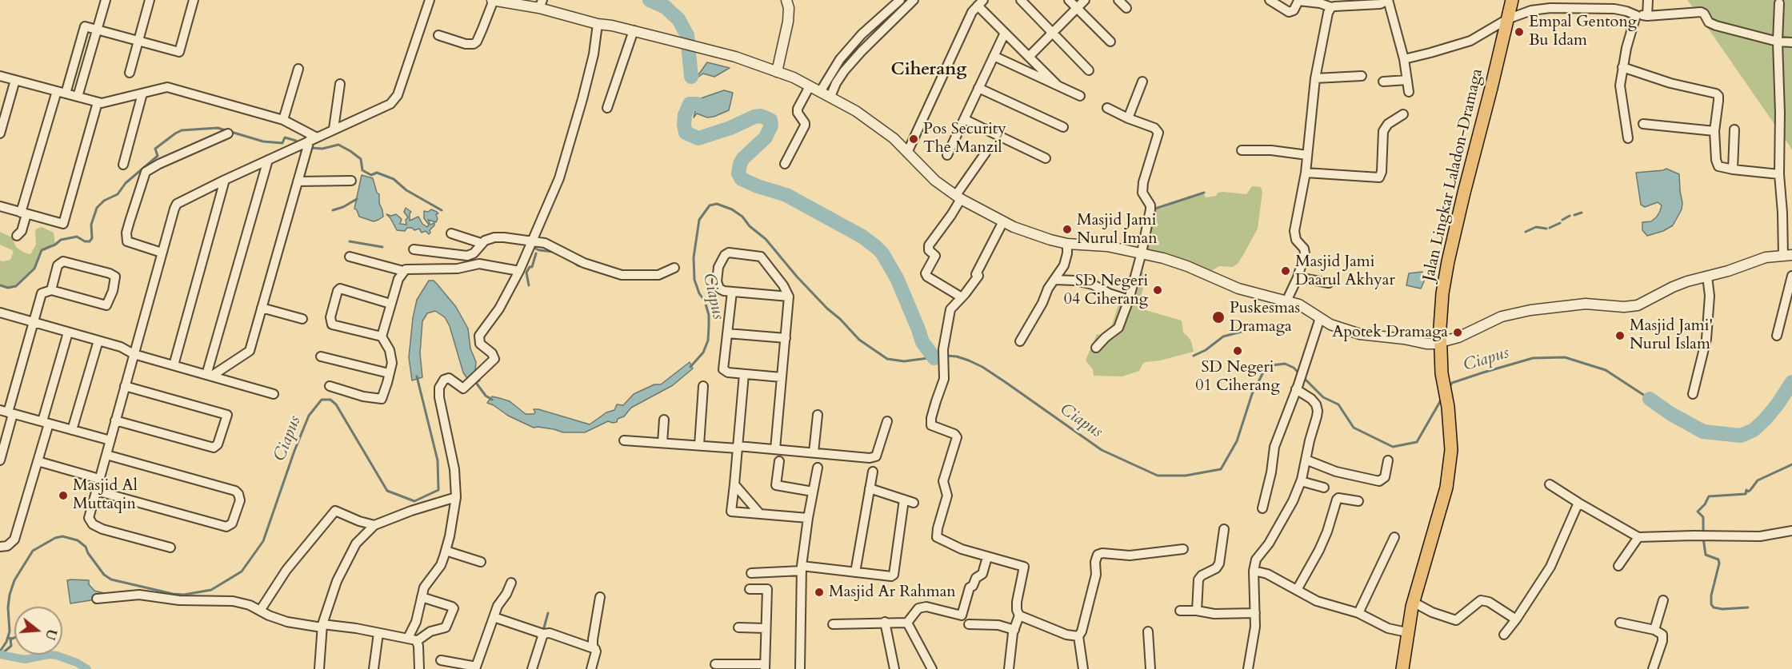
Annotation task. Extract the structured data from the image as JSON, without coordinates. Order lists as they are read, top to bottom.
{
  "streets": {
    "main road": ["Jalan Lingkar Laladon-Dramaga"]
  },
  "districts": ["Ciherang"],
  "water": ["Ciapus"],
  "places": [
    "Empal Gentong Bu Idam",
    "Pos Security The Manzil",
    "Masjid Jami Nurul Iman",
    "Masjid Jami Daarul Akhyar",
    "SD Negeri 04 Ciherang",
    "Puskesmas Dramaga",
    "Apotek Dramaga",
    "Masjid Jami' Nurul Islam",
    "SD Negeri 01 Ciherang",
    "Masjid Al Muttaqin",
    "Masjid Ar Rahman"
  ],
  "north": "right"
}
